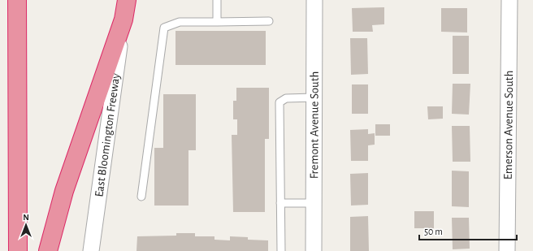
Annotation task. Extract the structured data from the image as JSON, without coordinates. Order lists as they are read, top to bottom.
{
  "streets": {
    "street": ["Fremont Avenue South", "Emerson Avenue South", "East Bloomington Freeway"]
  },
  "scale_bar": "50 m",
  "north": "top"
}
